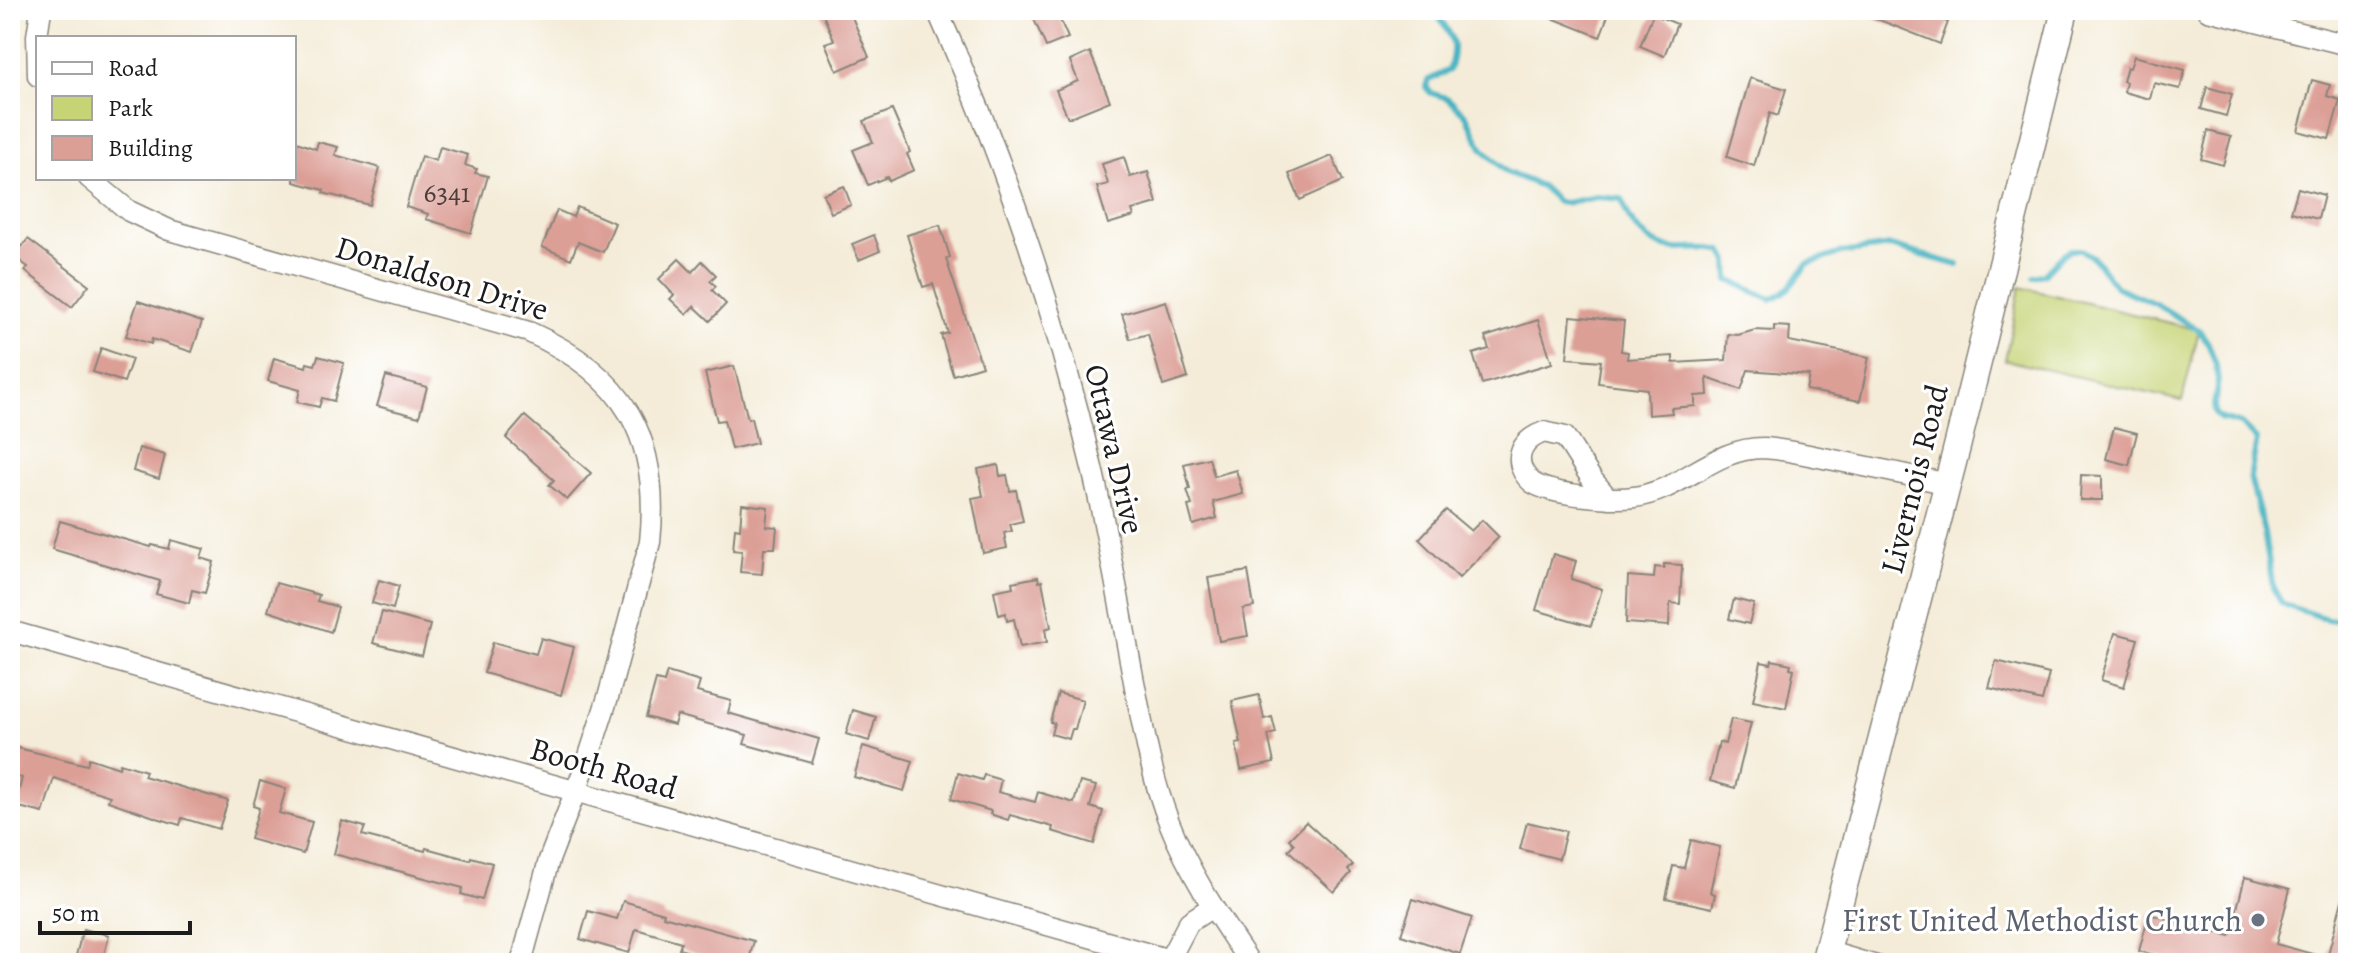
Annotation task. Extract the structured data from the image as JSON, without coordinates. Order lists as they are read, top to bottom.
{
  "streets": {
    "street": [
      "Donaldson Drive",
      "Ottawa Drive",
      "Livernois Road",
      "Booth Road"
    ]
  },
  "crossings": [
    ["Donaldson Drive", "Booth Road"]
  ],
  "places": ["First United Methodist Church"],
  "house_numbers": ["6341"],
  "legend": ["Road", "Park", "Building"],
  "scale_bar": "50 m"
}
